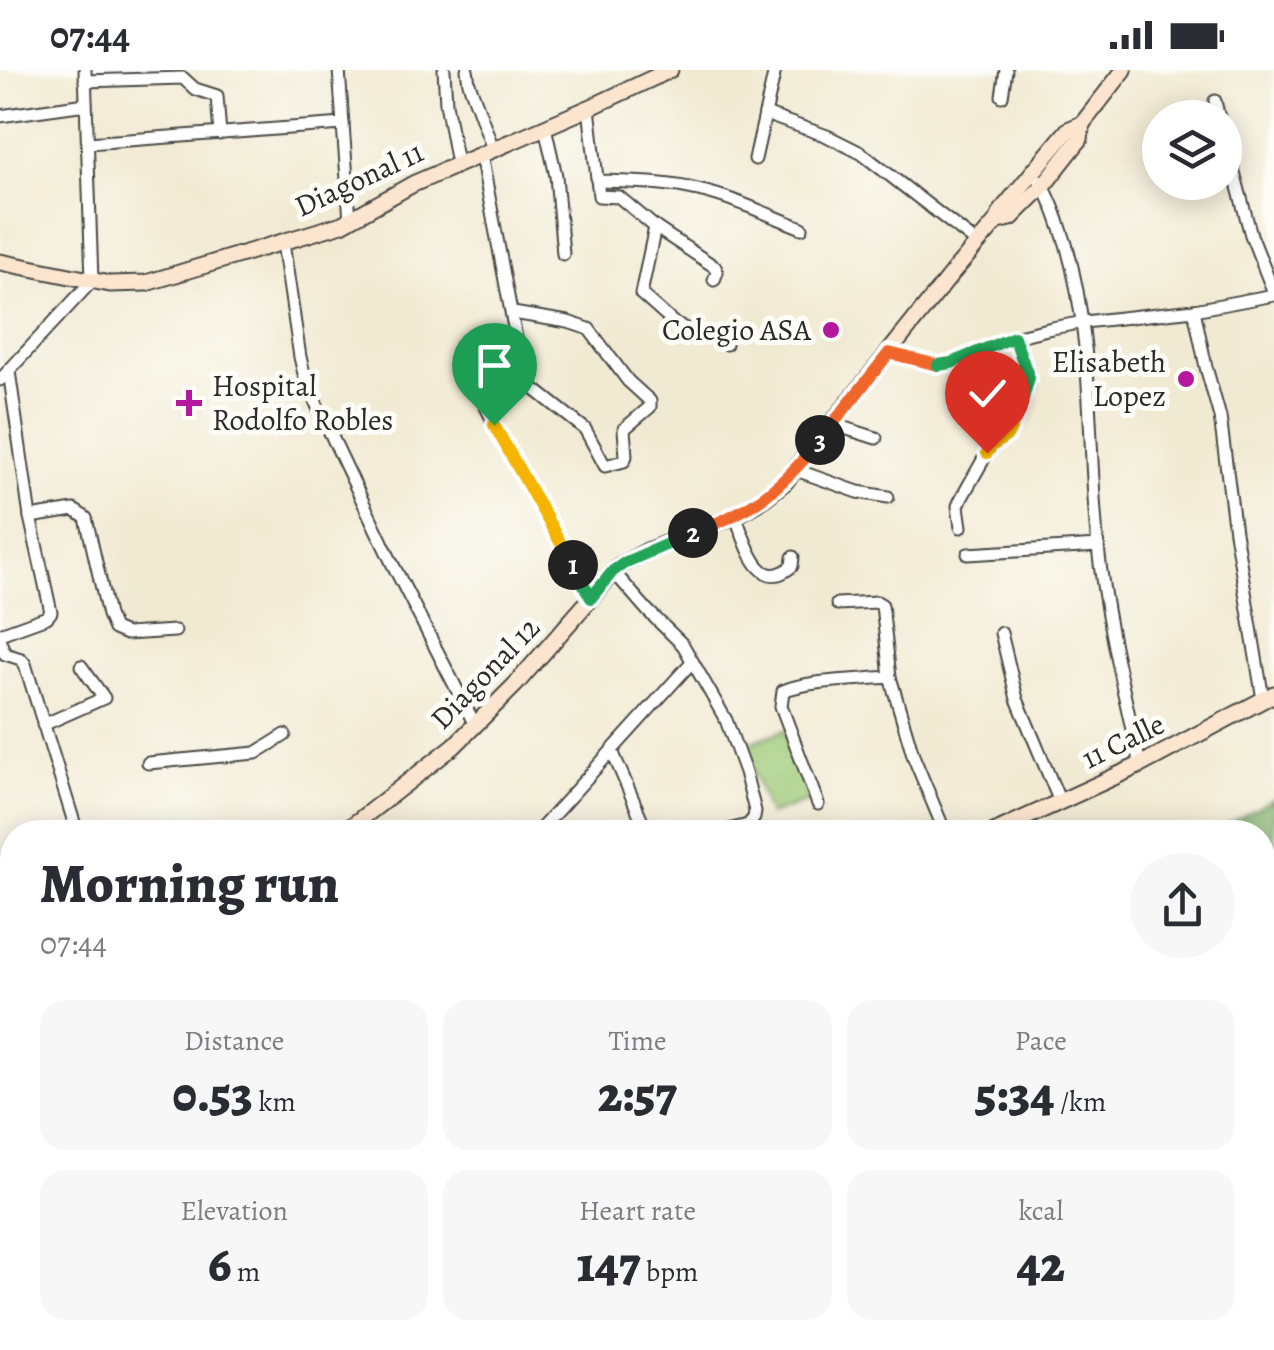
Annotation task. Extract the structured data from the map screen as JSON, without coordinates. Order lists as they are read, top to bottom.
{
  "streets": {
    "main road": ["Diagonal 11", "Diagonal 12", "11 Calle"]
  },
  "places": {
    "other": ["Colegio ASA", "Elisabeth Lopez"],
    "health": ["Hospital Rodolfo Robles"]
  },
  "page": {
    "status": "07:44",
    "pins": ["3", "2", "1"],
    "heading": ["Morning run", "07:44"],
    "stats": [
      ["Distance", "0.53 km"],
      ["Time", "2:57"],
      ["Pace", "5:34 /km"],
      ["Elevation", "6 m"],
      ["Heart rate", "147 bpm"],
      ["kcal", "42"]
    ]
  }
}
